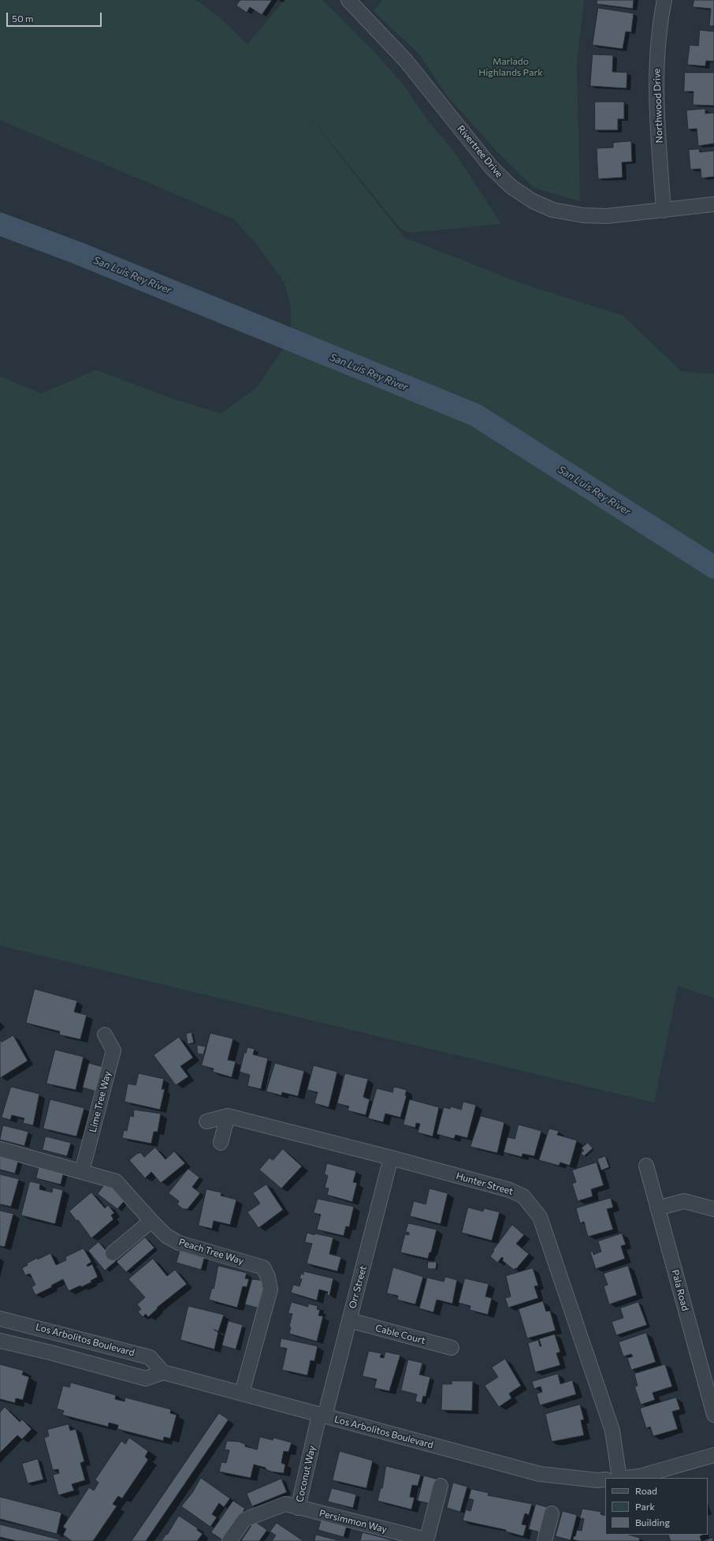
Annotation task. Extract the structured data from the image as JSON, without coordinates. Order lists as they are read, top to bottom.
{
  "streets": {
    "street": [
      "Northwood Drive",
      "Rivertree Drive",
      "Lime Tree Way",
      "Hunter Street",
      "Peach Tree Way",
      "Orr Street",
      "Pala Road",
      "Cable Court",
      "Los Arbolitos Boulevard",
      "Coconut Way",
      "Persimmon Way"
    ]
  },
  "crossings": [
    ["Northwood Drive", "Rivertree Drive"],
    ["Lime Tree Way", "Peach Tree Way"],
    ["Hunter Street", "Orr Street"],
    ["Peach Tree Way", "Los Arbolitos Boulevard"],
    ["Orr Street", "Cable Court"],
    ["Orr Street", "Los Arbolitos Boulevard"],
    ["Orr Street", "Coconut Way"],
    ["Los Arbolitos Boulevard", "Coconut Way"],
    ["Coconut Way", "Persimmon Way"]
  ],
  "water": ["San Luis Rey River"],
  "parks": ["Marlado Highlands Park"],
  "legend": ["Road", "Park", "Building"],
  "scale_bar": "50 m"
}
